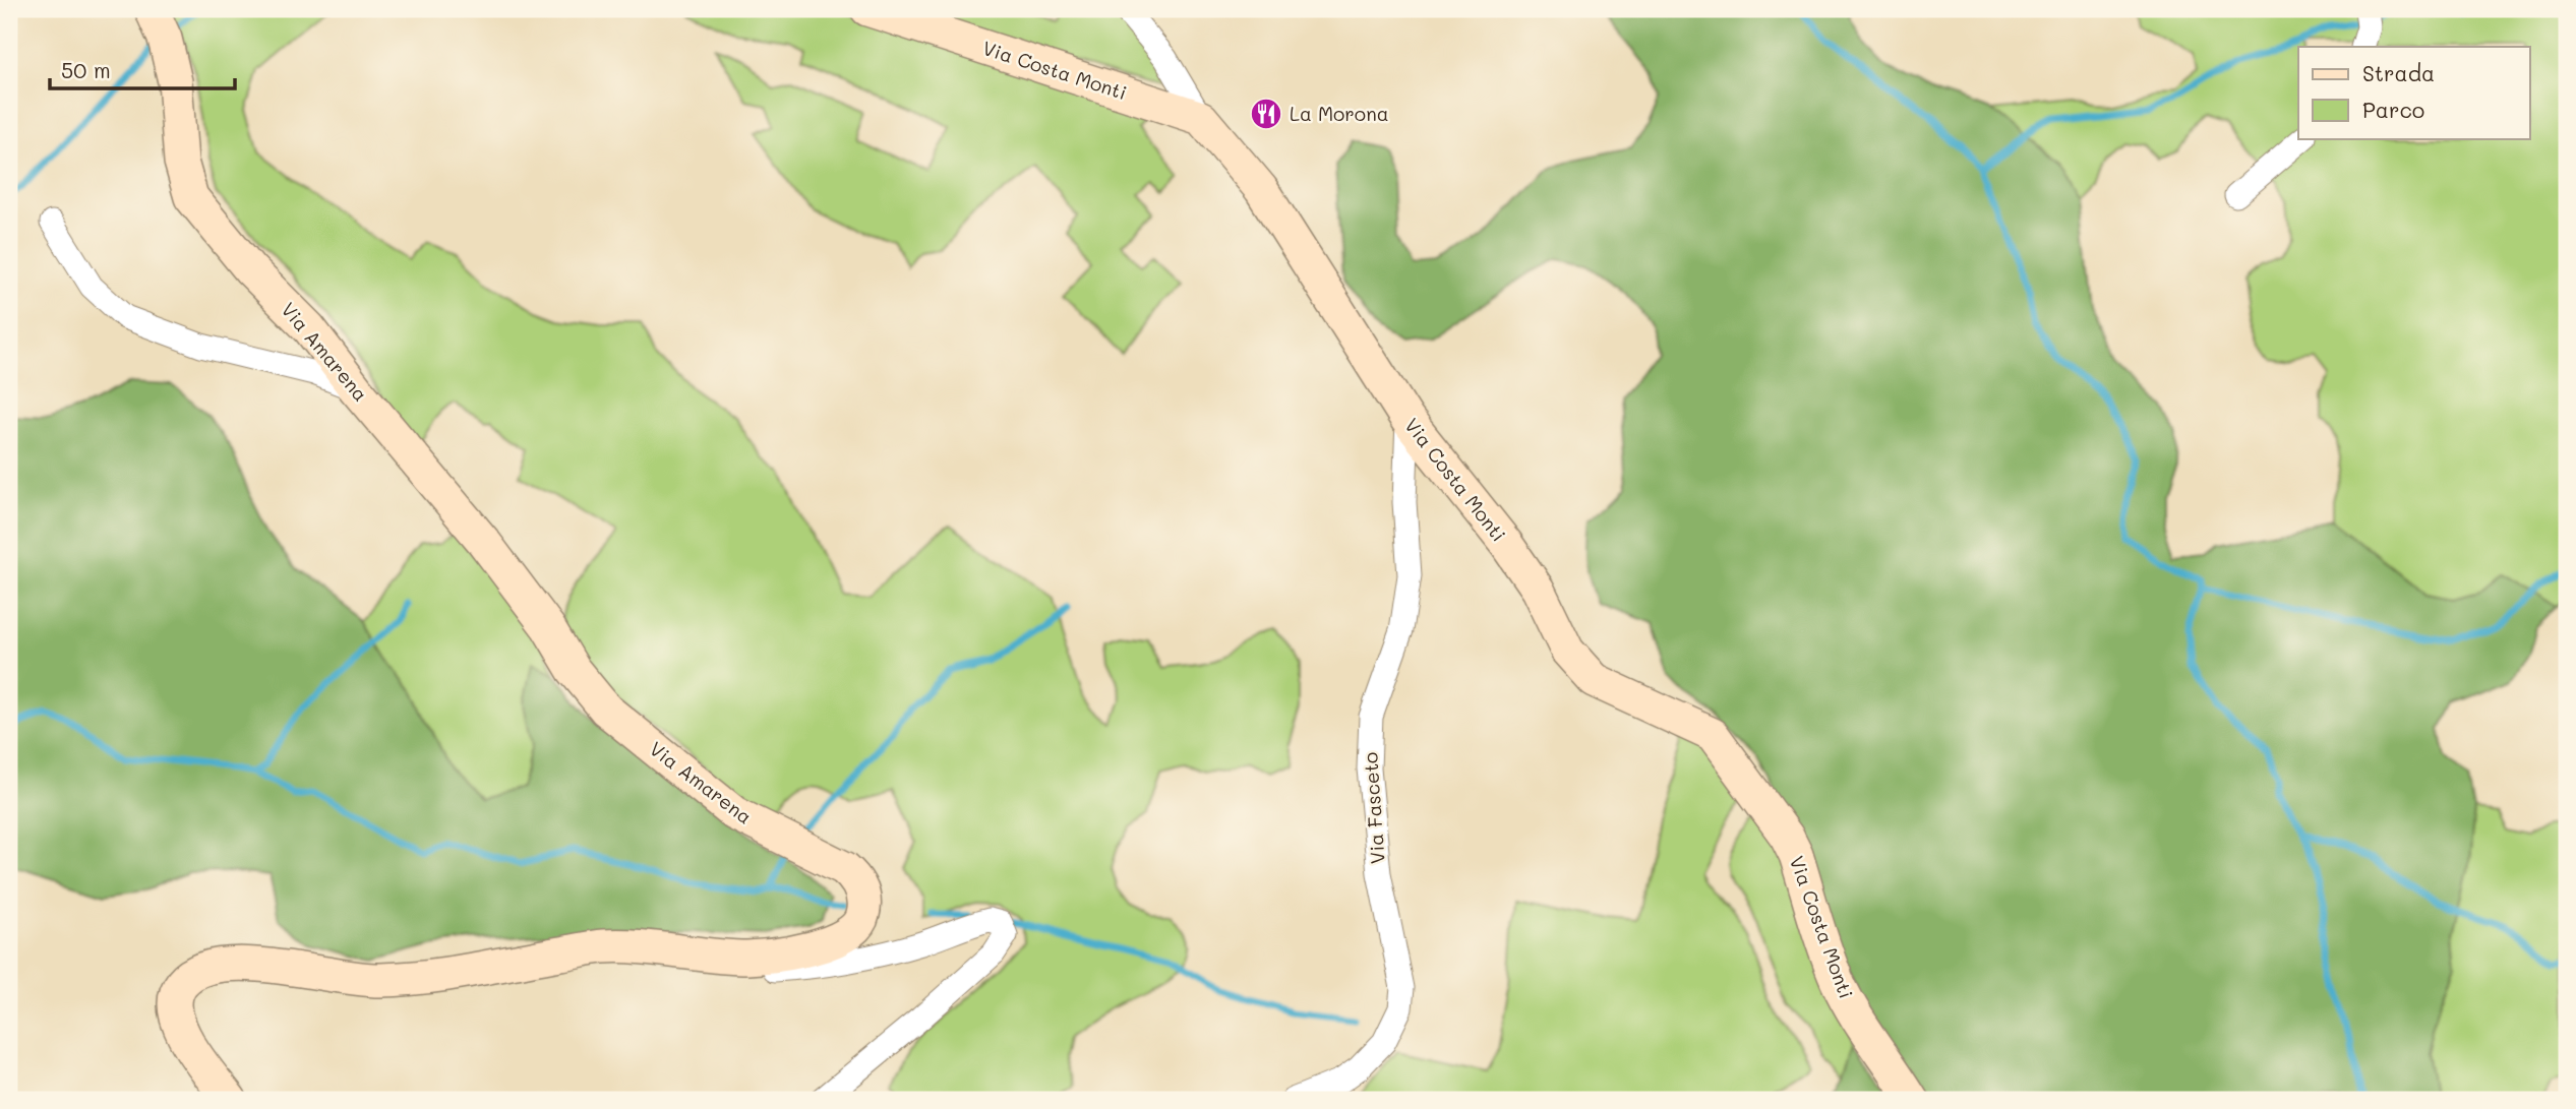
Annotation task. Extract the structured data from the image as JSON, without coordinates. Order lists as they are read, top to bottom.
{
  "streets": {
    "street": ["Via Costa Monti", "Via Amarena", "Via Fasceto"]
  },
  "crossings": [
    ["Via Costa Monti", "Via Fasceto"]
  ],
  "places": {
    "restaurant": ["La Morona"]
  },
  "legend": ["Strada", "Parco"],
  "scale_bar": "50 m"
}
